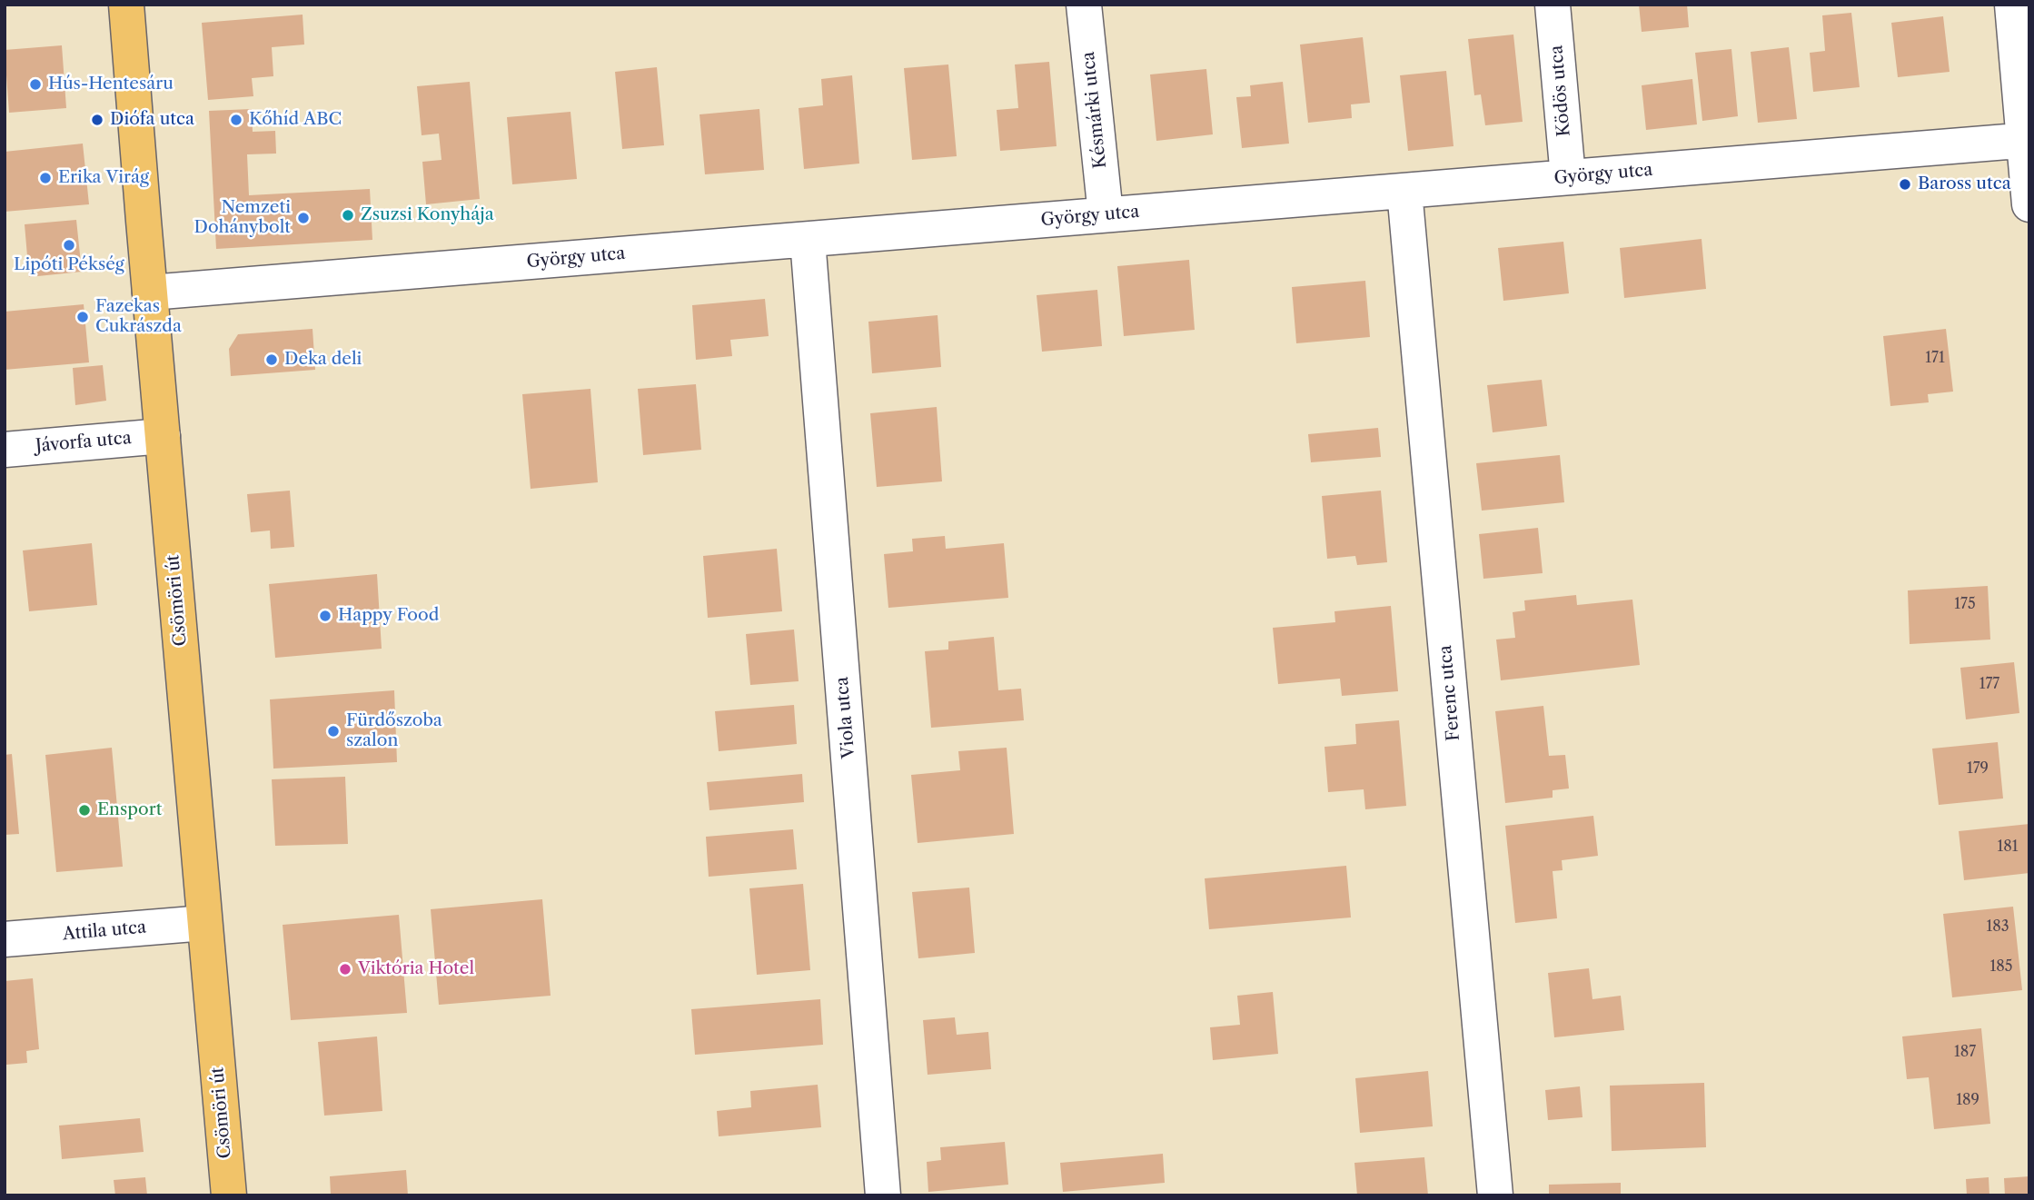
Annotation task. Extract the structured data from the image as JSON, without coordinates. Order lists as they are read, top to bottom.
{
  "streets": {
    "main road": ["Csömöri út"],
    "street": [
      "Ködös utca",
      "Késmárki utca",
      "György utca",
      "Jávorfa utca",
      "Ferenc utca",
      "Viola utca",
      "Attila utca"
    ]
  },
  "crossings": [
    ["Ködös utca", "György utca"],
    ["Késmárki utca", "György utca"],
    ["György utca", "Csömöri út"],
    ["György utca", "Ferenc utca"],
    ["György utca", "Viola utca"],
    ["Jávorfa utca", "Csömöri út"],
    ["Csömöri út", "Attila utca"]
  ],
  "places": [
    "Hús-Hentesáru",
    "Diófa utca",
    "Kőhíd ABC",
    "Erika Virág",
    "Baross utca",
    "Zsuzsi Konyhája",
    "Nemzeti Dohánybolt",
    "Lipóti Pékség",
    "Fazekas Cukrászda",
    "Deka deli",
    "Happy Food",
    "Fürdőszoba szalon",
    "Ensport",
    "Viktória Hotel"
  ],
  "house_numbers": [
    "171",
    "175",
    "177",
    "179",
    "181",
    "183",
    "185",
    "187",
    "189"
  ]
}
